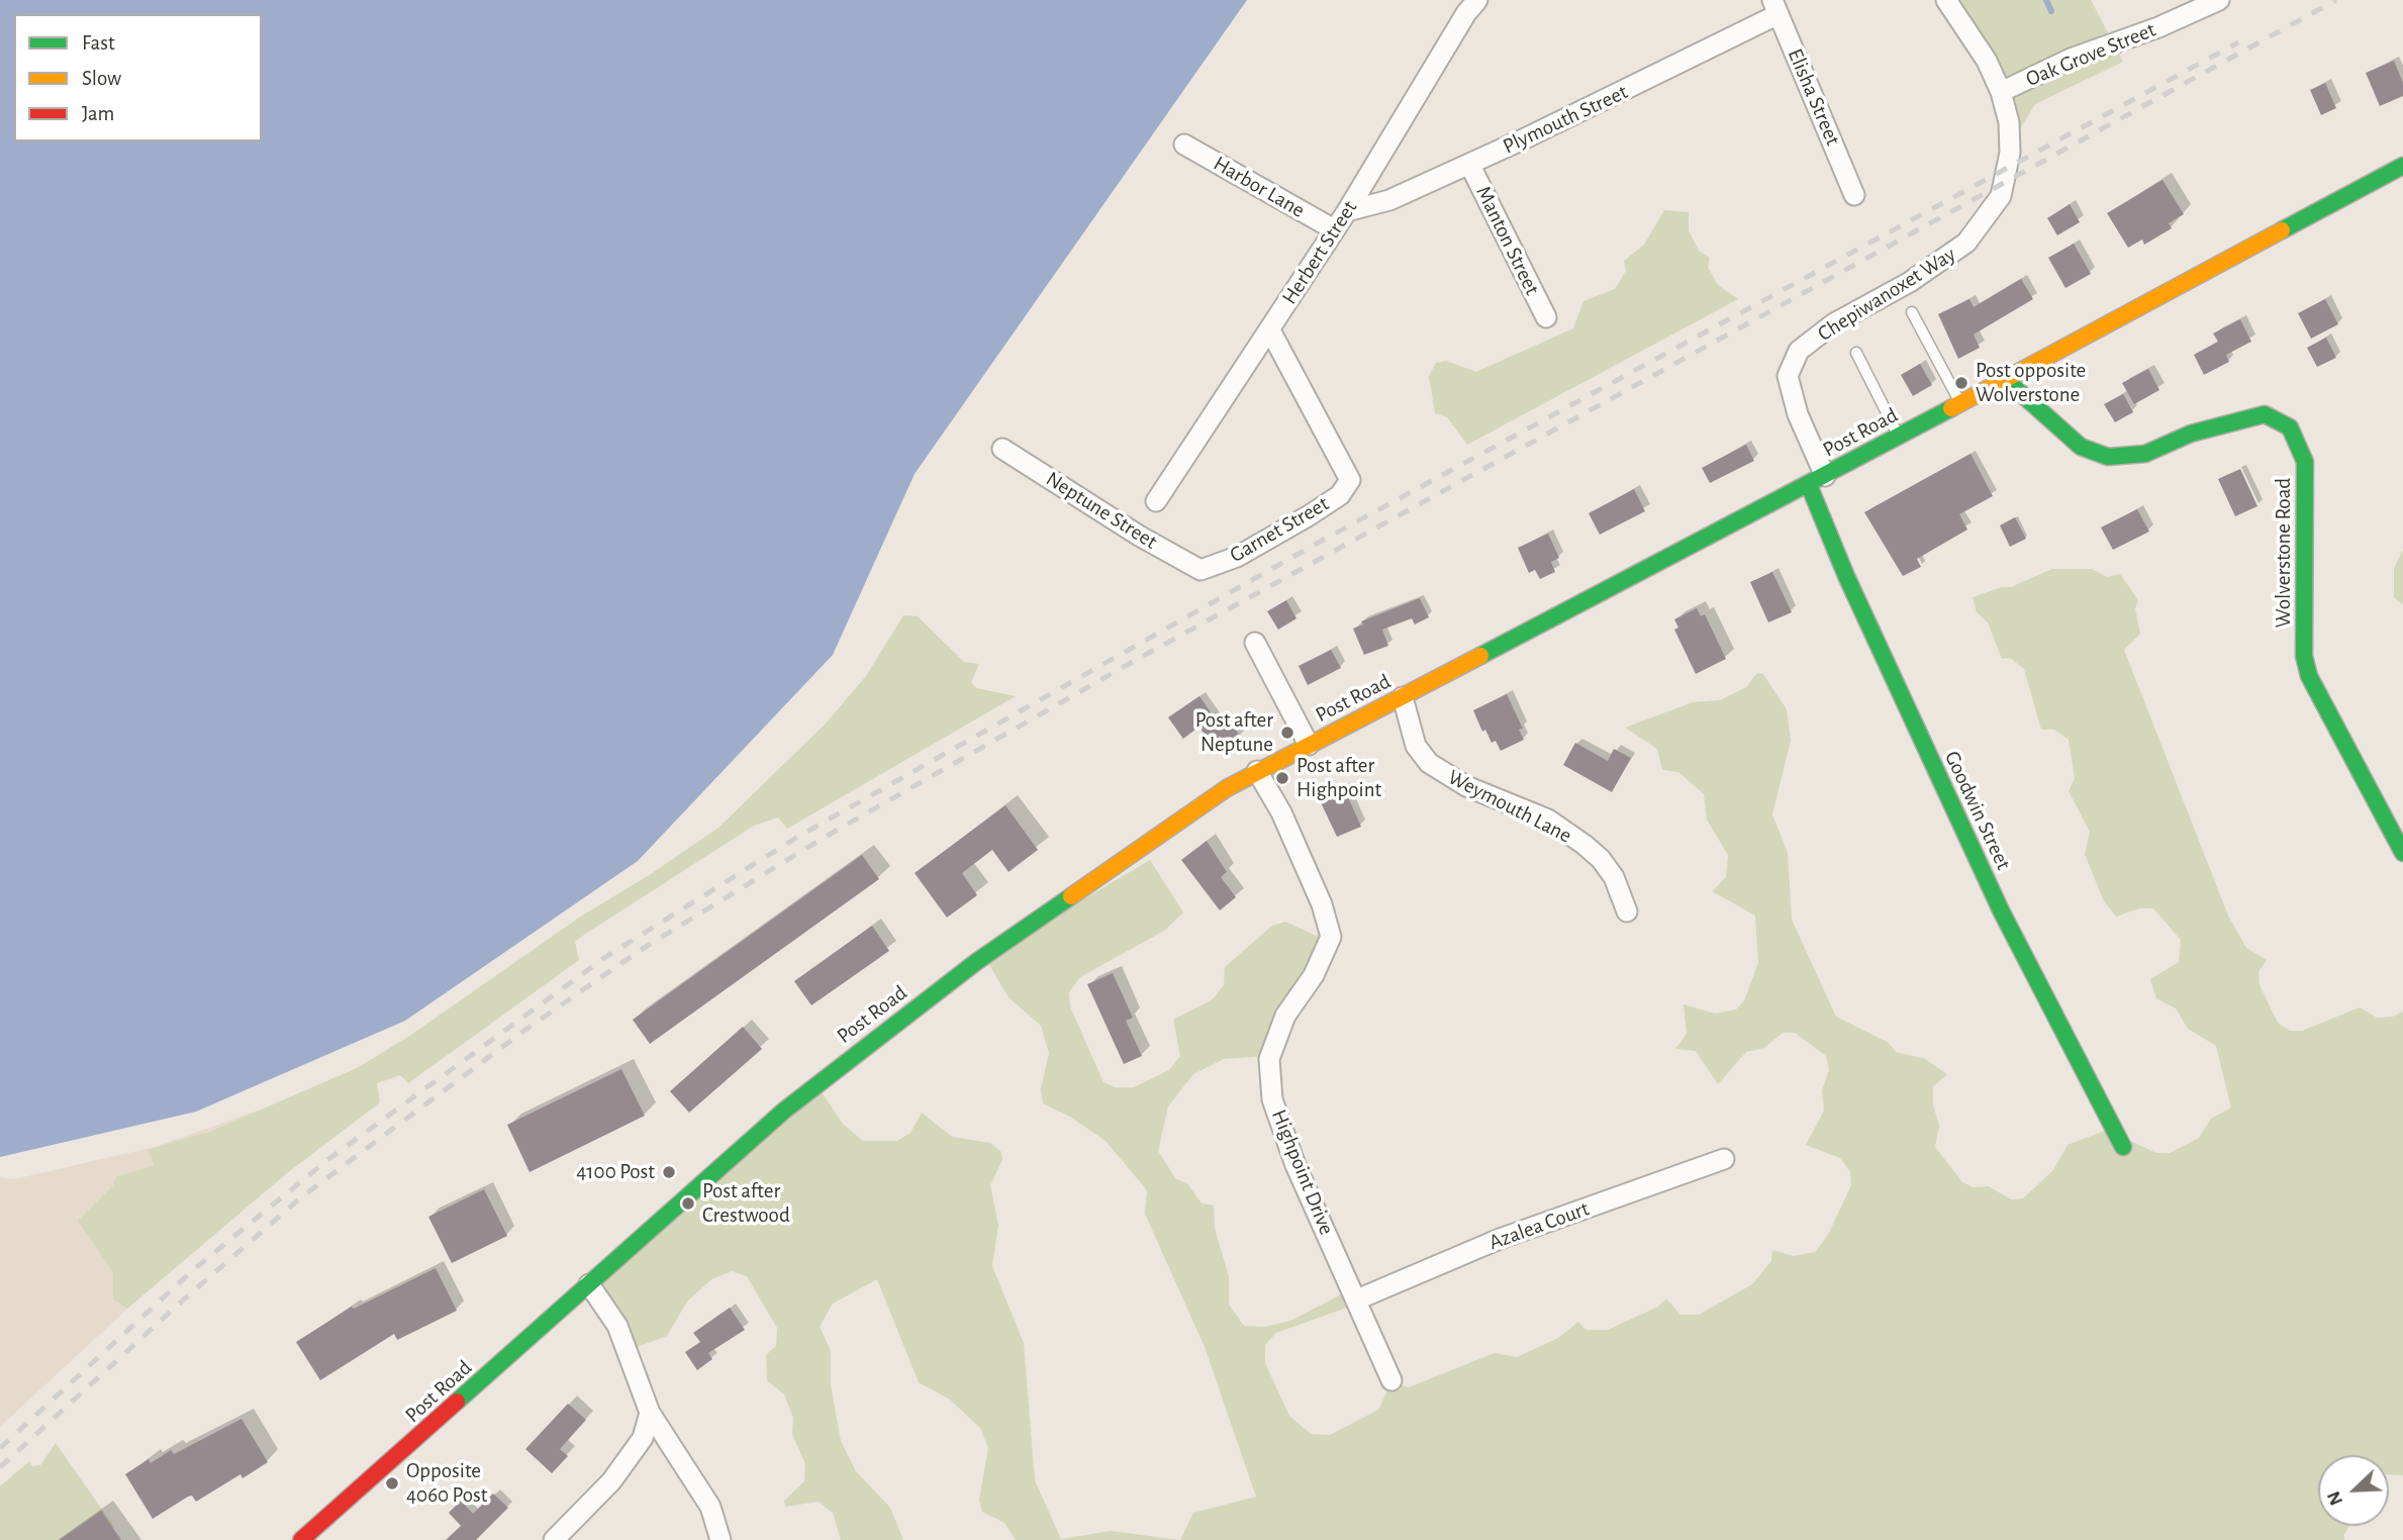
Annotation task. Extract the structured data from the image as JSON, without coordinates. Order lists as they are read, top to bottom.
{
  "streets": {
    "main road": ["Post Road", "Wolverstone Road", "Goodwin Street"],
    "street": [
      "Oak Grove Street",
      "Elisha Street",
      "Plymouth Street",
      "Harbor Lane",
      "Manton Street",
      "Herbert Street",
      "Chepiwanoxet Way",
      "Neptune Street",
      "Garnet Street",
      "Weymouth Lane",
      "Highpoint Drive",
      "Azalea Court"
    ]
  },
  "crossings": [
    ["Oak Grove Street", "Chepiwanoxet Way"],
    ["Elisha Street", "Plymouth Street"],
    ["Plymouth Street", "Manton Street"],
    ["Plymouth Street", "Herbert Street"],
    ["Harbor Lane", "Herbert Street"],
    ["Herbert Street", "Garnet Street"],
    ["Chepiwanoxet Way", "Post Road"],
    ["Chepiwanoxet Way", "Goodwin Street"],
    ["Post Road", "Wolverstone Road"],
    ["Post Road", "Weymouth Lane"],
    ["Post Road", "Goodwin Street"],
    ["Post Road", "Highpoint Drive"],
    ["Neptune Street", "Garnet Street"],
    ["Highpoint Drive", "Azalea Court"]
  ],
  "places": [
    "Post opposite Wolverstone",
    "Post after Neptune",
    "Post after Highpoint",
    "4100 Post",
    "Post after Crestwood",
    "Opposite 4060 Post"
  ],
  "legend": ["Fast", "Slow", "Jam"],
  "north": "bottom left"
}
